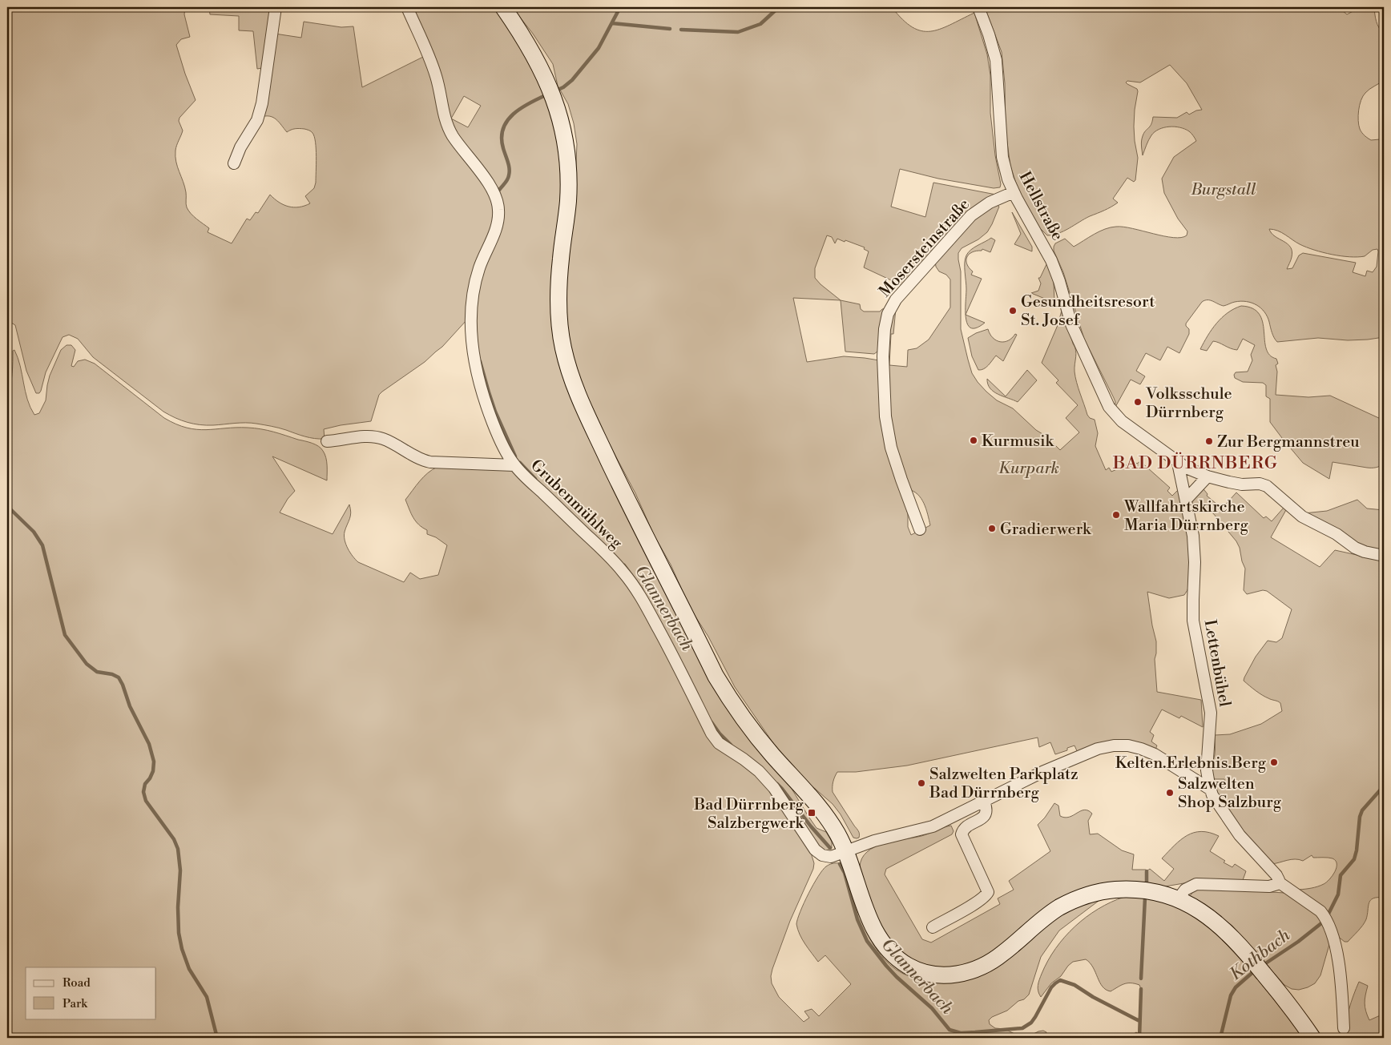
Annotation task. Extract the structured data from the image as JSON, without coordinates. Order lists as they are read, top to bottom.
{
  "streets": {
    "street": [
      "Hellstraße",
      "Mosersteinstraße",
      "Grubenmühlweg",
      "Lettenbühel"
    ]
  },
  "crossings": [
    ["Hellstraße", "Mosersteinstraße"],
    ["Hellstraße", "Lettenbühel"],
    ["Grubenmühlweg", "Lettenbühel"]
  ],
  "districts": ["BAD DÜRRNBERG"],
  "water": ["Glannerbach", "Kothbach"],
  "parks": ["Burgstall", "Kurpark"],
  "places": {
    "other": [
      "Gesundheitsresort St. Josef",
      "Volksschule Dürrnberg",
      "Kurmusik",
      "Zur Bergmannstreu",
      "Wallfahrtskirche Maria Dürrnberg",
      "Gradierwerk",
      "Kelten.Erlebnis.Berg",
      "Salzwelten Parkplatz Bad Dürrnberg",
      "Salzwelten Shop Salzburg"
    ],
    "transit": ["Bad Dürrnberg Salzbergwerk"]
  },
  "legend": ["Road", "Park"]
}
